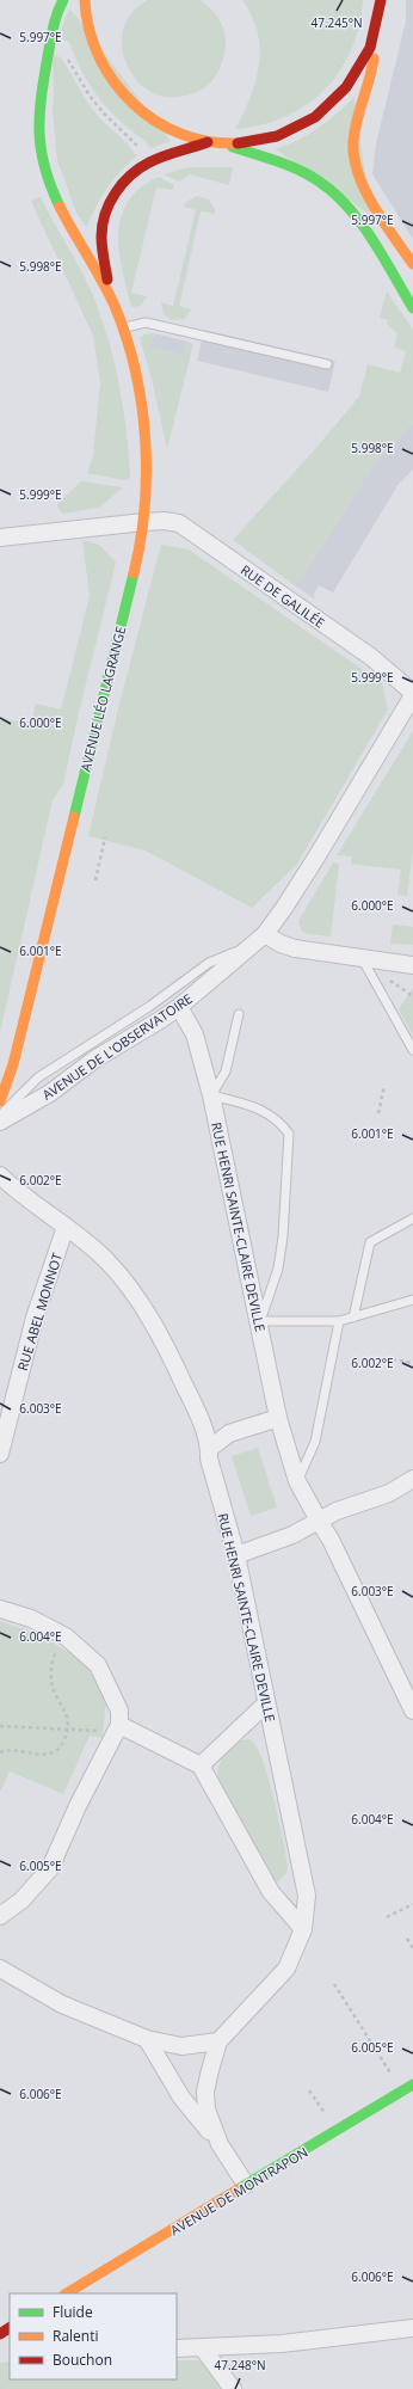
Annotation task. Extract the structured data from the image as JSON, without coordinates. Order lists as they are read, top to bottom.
{
  "streets": {
    "main road": ["AVENUE LÉO LAGRANGE", "AVENUE DE MONTRAPON"],
    "street": [
      "RUE DE GALILÉE",
      "AVENUE DE L'OBSERVATOIRE",
      "RUE HENRI SAINTE-CLAIRE DEVILLE",
      "RUE ABEL MONNOT"
    ]
  },
  "crossings": [
    ["RUE DE GALILÉE", "AVENUE LÉO LAGRANGE"],
    ["RUE DE GALILÉE", "AVENUE DE L'OBSERVATOIRE"],
    ["AVENUE DE L'OBSERVATOIRE", "RUE HENRI SAINTE-CLAIRE DEVILLE"],
    ["RUE HENRI SAINTE-CLAIRE DEVILLE", "RUE ABEL MONNOT"],
    ["RUE HENRI SAINTE-CLAIRE DEVILLE", "AVENUE DE MONTRAPON"]
  ],
  "legend": ["Fluide", "Ralenti", "Bouchon"],
  "coordinates": [
    "47.245°N",
    "5.997°E",
    "5.998°E",
    "5.999°E",
    "6.000°E",
    "6.001°E",
    "6.002°E",
    "6.003°E",
    "6.004°E",
    "6.005°E",
    "6.006°E",
    "47.248°N"
  ]
}
